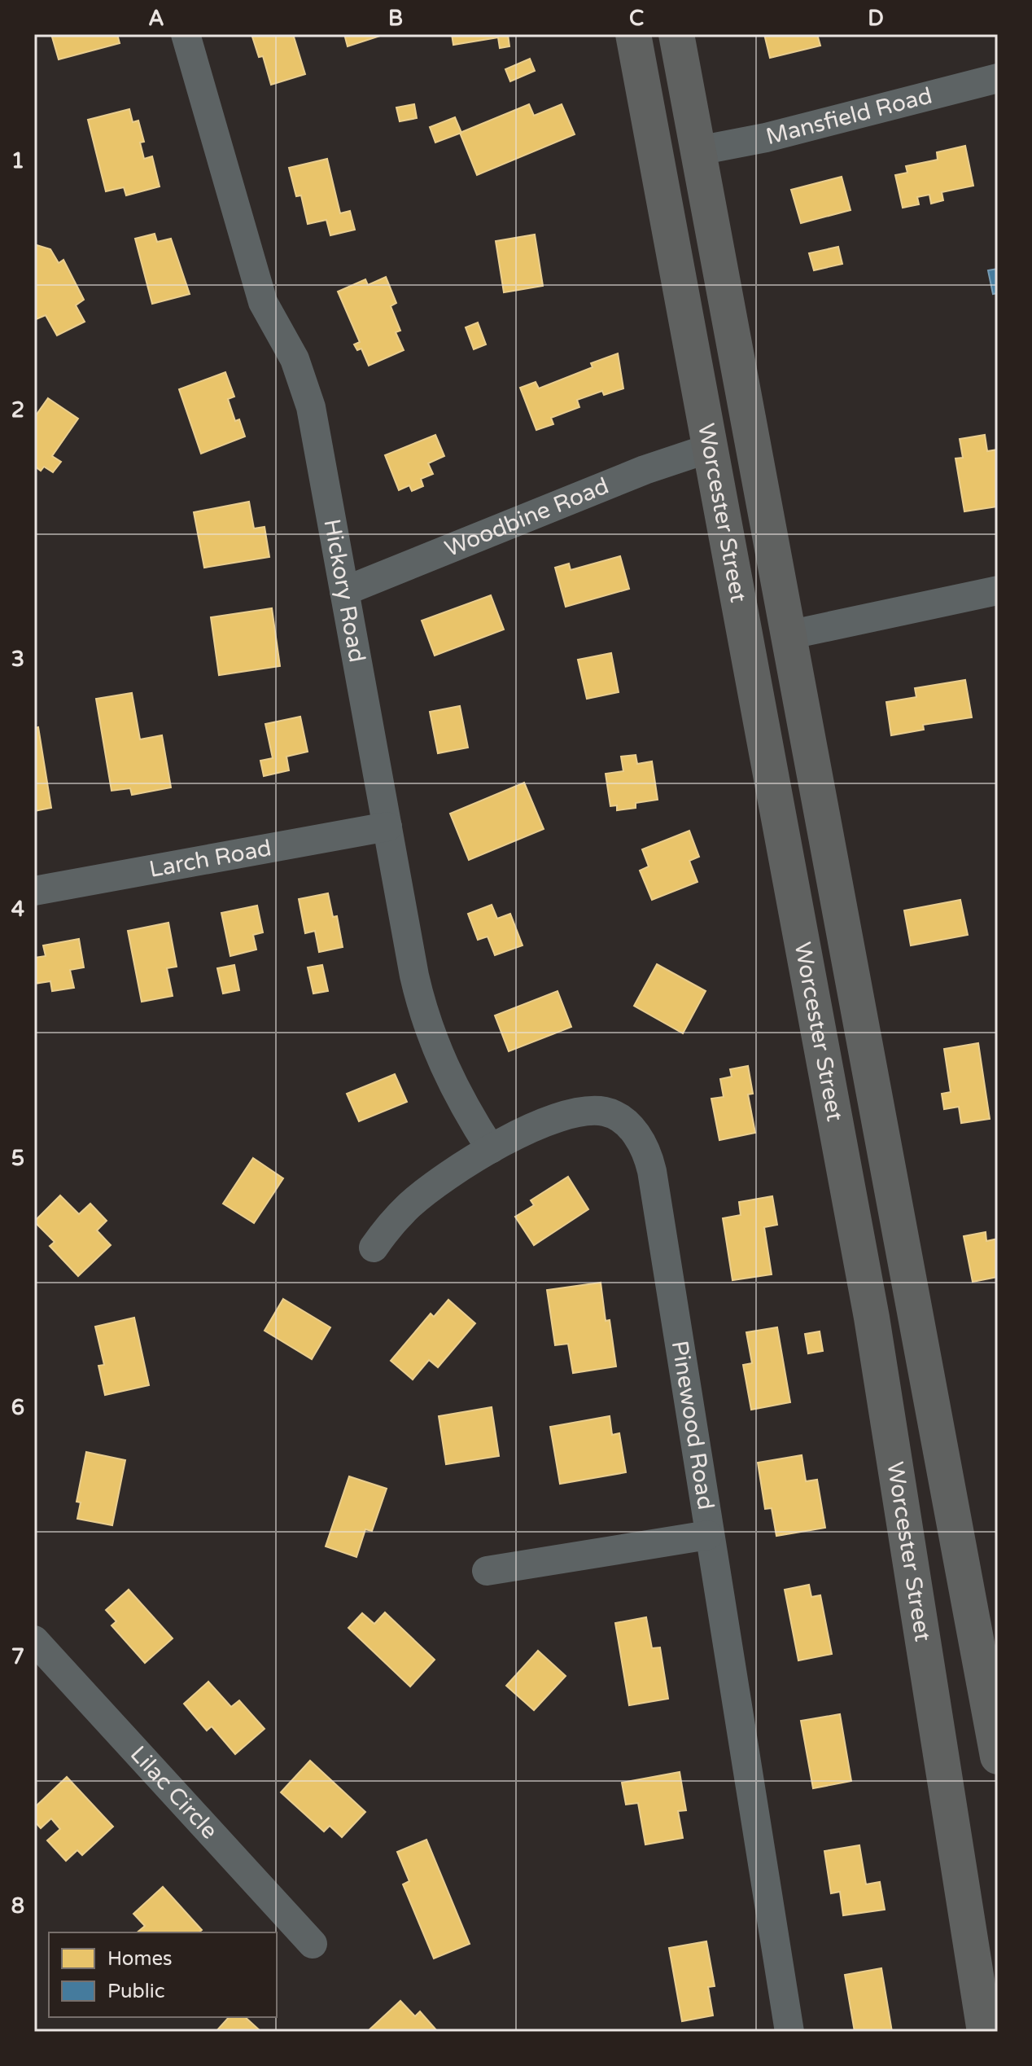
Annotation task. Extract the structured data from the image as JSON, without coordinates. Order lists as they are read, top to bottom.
{
  "streets": {
    "highway": ["Worcester Street"],
    "street": [
      "Mansfield Road",
      "Woodbine Road",
      "Hickory Road",
      "Larch Road",
      "Pinewood Road",
      "Lilac Circle"
    ]
  },
  "crossings": [
    ["Mansfield Road", "Worcester Street"],
    ["Worcester Street", "Woodbine Road"],
    ["Woodbine Road", "Hickory Road"],
    ["Hickory Road", "Larch Road"],
    ["Hickory Road", "Pinewood Road"]
  ],
  "legend": ["Homes", "Public"],
  "grid": {
    "columns": [
      "A",
      "B",
      "C",
      "D"
    ],
    "rows": [
      "1",
      "2",
      "3",
      "4",
      "5",
      "6",
      "7",
      "8"
    ]
  }
}
